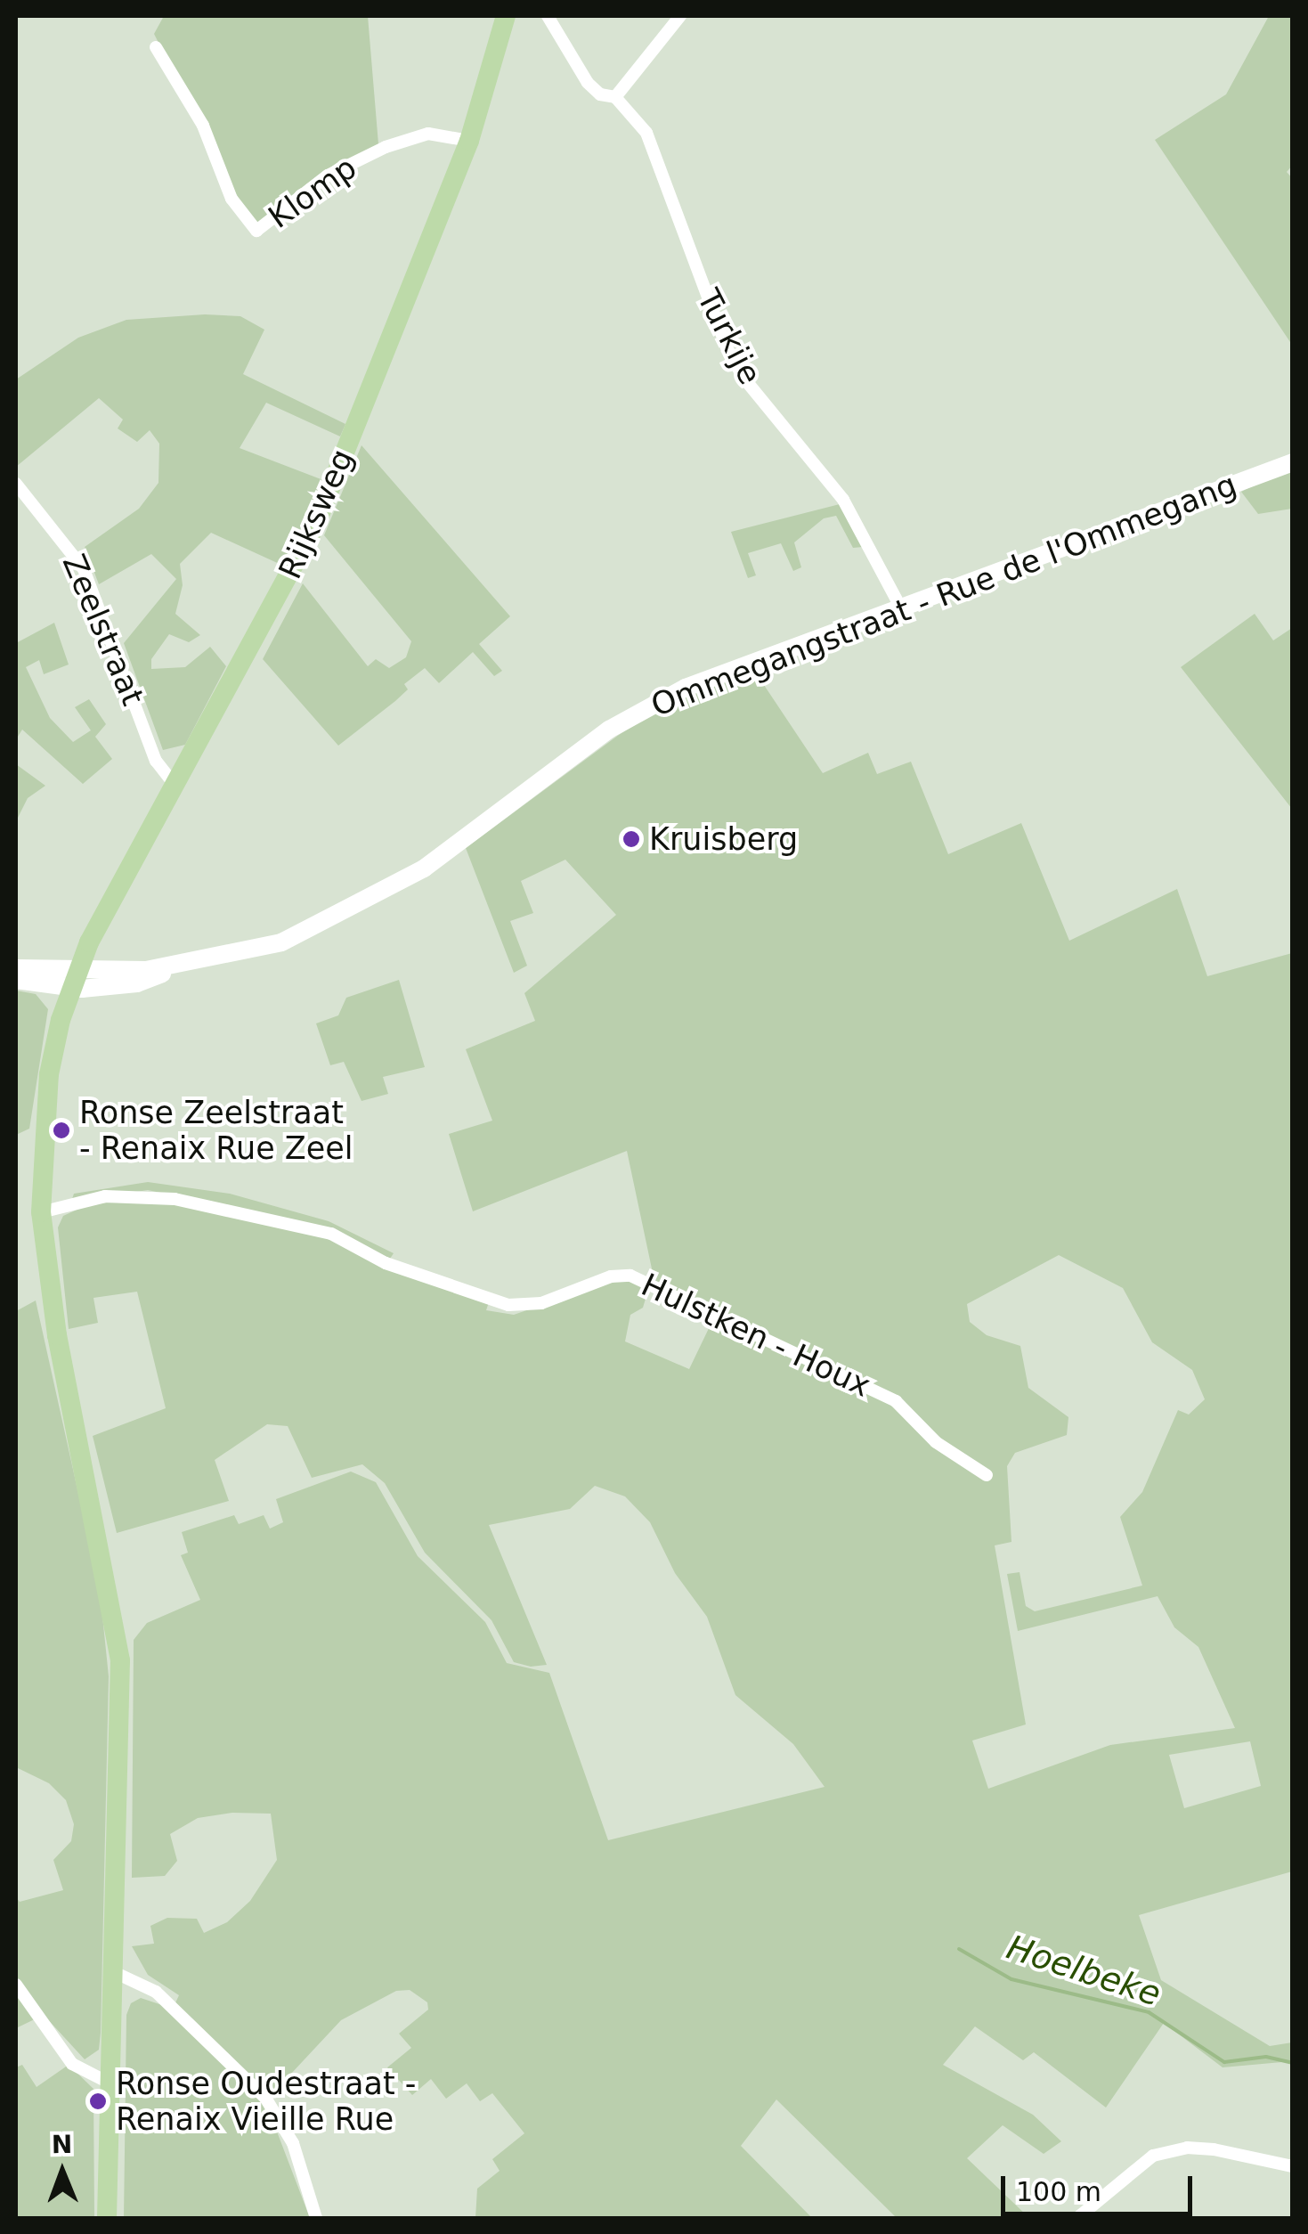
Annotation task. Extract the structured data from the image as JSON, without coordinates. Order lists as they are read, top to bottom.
{
  "streets": {
    "main road": ["Rijksweg", "Ommegangstraat - Rue de l'Ommegang"],
    "street": [
      "Klomp",
      "Turkije",
      "Zeelstraat",
      "Hulstken - Houx"
    ]
  },
  "crossings": [
    ["Klomp", "Rijksweg"],
    ["Turkije", "Ommegangstraat - Rue de l'Ommegang"],
    ["Rijksweg", "Ommegangstraat - Rue de l'Ommegang"],
    ["Rijksweg", "Zeelstraat"],
    ["Rijksweg", "Hulstken - Houx"]
  ],
  "water": ["Hoelbeke"],
  "places": ["Kruisberg", "Ronse Zeelstraat - Renaix Rue Zeel", "Ronse Oudestraat - Renaix Vieille Rue"],
  "scale_bar": "100 m",
  "north": "top"
}
